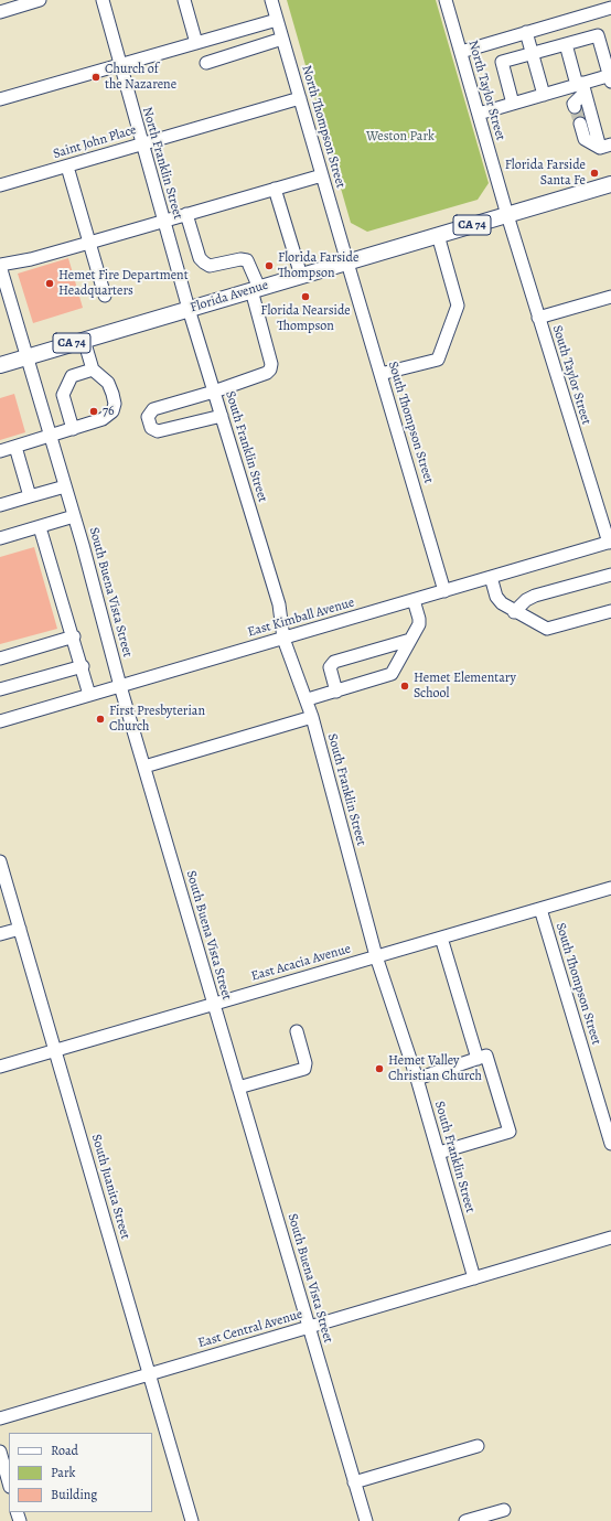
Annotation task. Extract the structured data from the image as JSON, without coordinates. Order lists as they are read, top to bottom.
{
  "streets": {
    "main road": ["CA 74", "Florida Avenue"],
    "street": [
      "North Taylor Street",
      "North Thompson Street",
      "Saint John Place",
      "North Franklin Street",
      "South Taylor Street",
      "South Thompson Street",
      "South Franklin Street",
      "South Buena Vista Street",
      "East Kimball Avenue",
      "East Acacia Avenue",
      "South Juanita Street",
      "East Central Avenue"
    ]
  },
  "crossings": [
    ["North Taylor Street", "Florida Avenue"],
    ["North Taylor Street", "South Taylor Street"],
    ["North Thompson Street", "Saint John Place"],
    ["North Thompson Street", "Florida Avenue"],
    ["North Thompson Street", "South Thompson Street"],
    ["Saint John Place", "North Franklin Street"],
    ["North Franklin Street", "Florida Avenue"],
    ["North Franklin Street", "South Franklin Street"],
    ["Florida Avenue", "South Taylor Street"],
    ["Florida Avenue", "South Thompson Street"],
    ["Florida Avenue", "South Franklin Street"],
    ["Florida Avenue", "South Buena Vista Street"],
    ["South Taylor Street", "East Kimball Avenue"],
    ["South Thompson Street", "East Kimball Avenue"],
    ["South Thompson Street", "East Acacia Avenue"],
    ["South Franklin Street", "East Kimball Avenue"],
    ["South Franklin Street", "East Acacia Avenue"],
    ["South Franklin Street", "East Central Avenue"],
    ["South Buena Vista Street", "East Kimball Avenue"],
    ["South Buena Vista Street", "East Acacia Avenue"],
    ["South Buena Vista Street", "East Central Avenue"],
    ["East Acacia Avenue", "South Juanita Street"],
    ["South Juanita Street", "East Central Avenue"]
  ],
  "parks": ["Weston Park"],
  "places": [
    "Church of the Nazarene",
    "Florida Farside Santa Fe",
    "Florida Farside Thompson",
    "Hemet Fire Department Headquarters",
    "Florida Nearside Thompson",
    "76",
    "Hemet Elementary School",
    "First Presbyterian Church",
    "Hemet Valley Christian Church"
  ],
  "legend": ["Road", "Park", "Building"]
}
